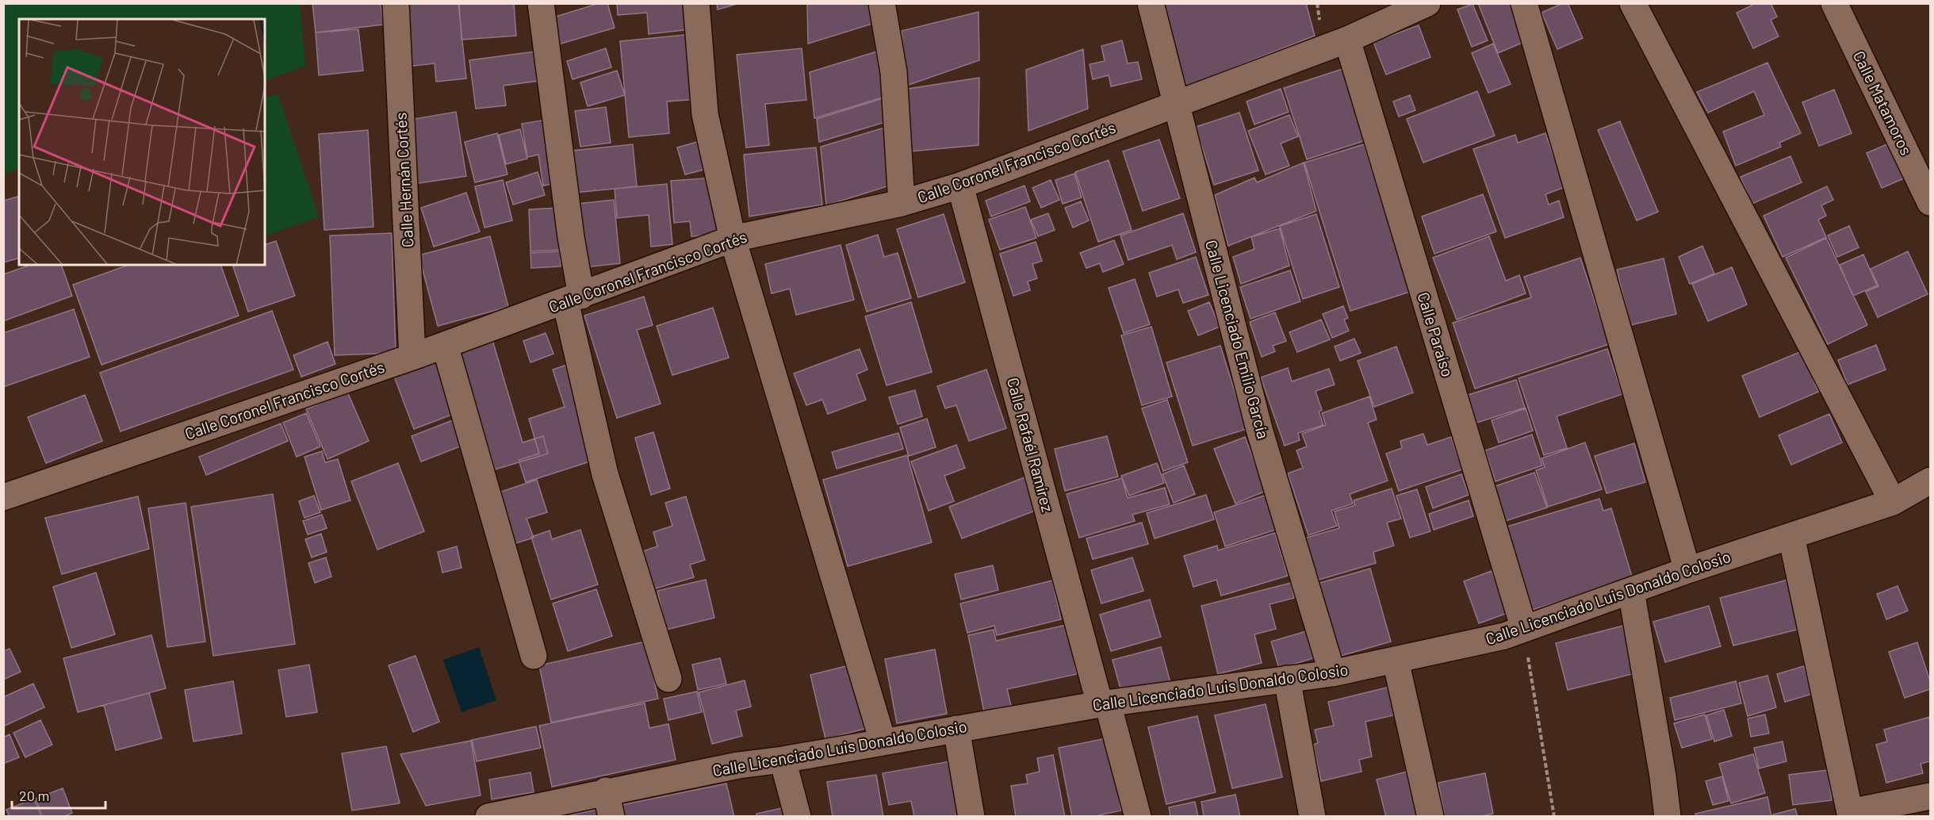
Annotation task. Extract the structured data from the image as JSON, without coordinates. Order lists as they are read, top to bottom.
{
  "streets": {
    "street": [
      "Calle Matamoros",
      "Calle Coronel Francisco Cortés",
      "Calle Hernán Cortés",
      "Calle Paraíso",
      "Calle Licenciado Emilio García",
      "Calle Rafaél Ramírez",
      "Calle Licenciado Luis Donaldo Colosio"
    ]
  },
  "crossings": [
    ["Calle Coronel Francisco Cortés", "Calle Hernán Cortés"],
    ["Calle Coronel Francisco Cortés", "Calle Paraíso"],
    ["Calle Coronel Francisco Cortés", "Calle Licenciado Emilio García"],
    ["Calle Coronel Francisco Cortés", "Calle Rafaél Ramírez"],
    ["Calle Paraíso", "Calle Licenciado Luis Donaldo Colosio"],
    ["Calle Licenciado Emilio García", "Calle Licenciado Luis Donaldo Colosio"],
    ["Calle Rafaél Ramírez", "Calle Licenciado Luis Donaldo Colosio"]
  ],
  "scale_bar": "20 m"
}
